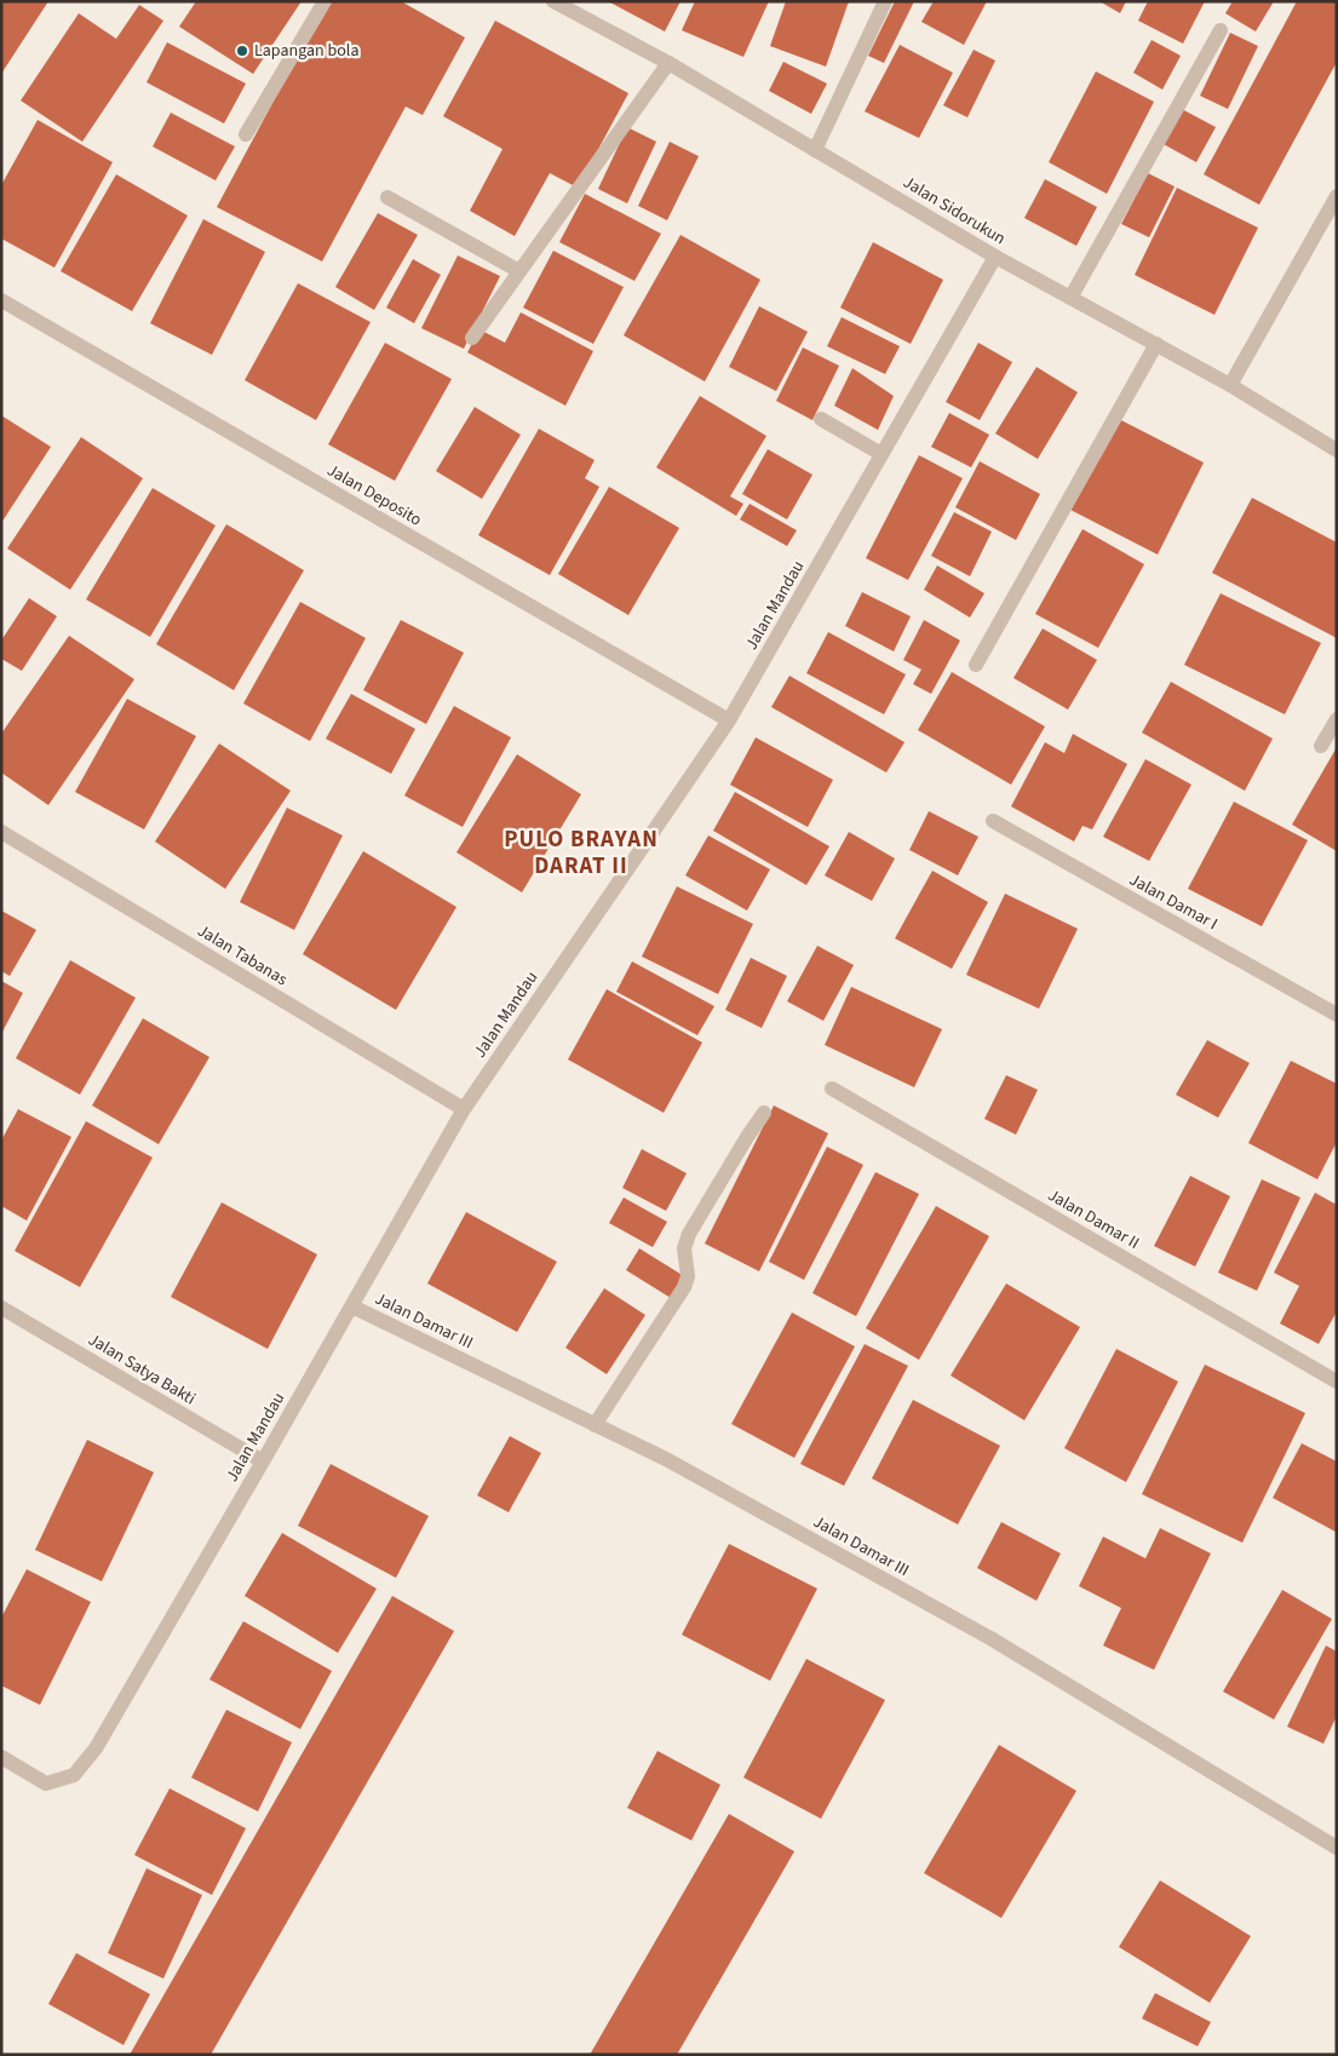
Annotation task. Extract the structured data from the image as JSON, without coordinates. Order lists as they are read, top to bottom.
{
  "streets": {
    "street": [
      "Jalan Sidorukun",
      "Jalan Deposito",
      "Jalan Mandau",
      "Jalan Damar I",
      "Jalan Tabanas",
      "Jalan Damar II",
      "Jalan Damar III",
      "Jalan Satya Bakti"
    ]
  },
  "crossings": [
    ["Jalan Sidorukun", "Jalan Mandau"],
    ["Jalan Deposito", "Jalan Mandau"],
    ["Jalan Mandau", "Jalan Tabanas"],
    ["Jalan Mandau", "Jalan Damar III"],
    ["Jalan Mandau", "Jalan Satya Bakti"]
  ],
  "districts": ["PULO BRAYAN DARAT II"],
  "places": ["Lapangan bola"]
}
